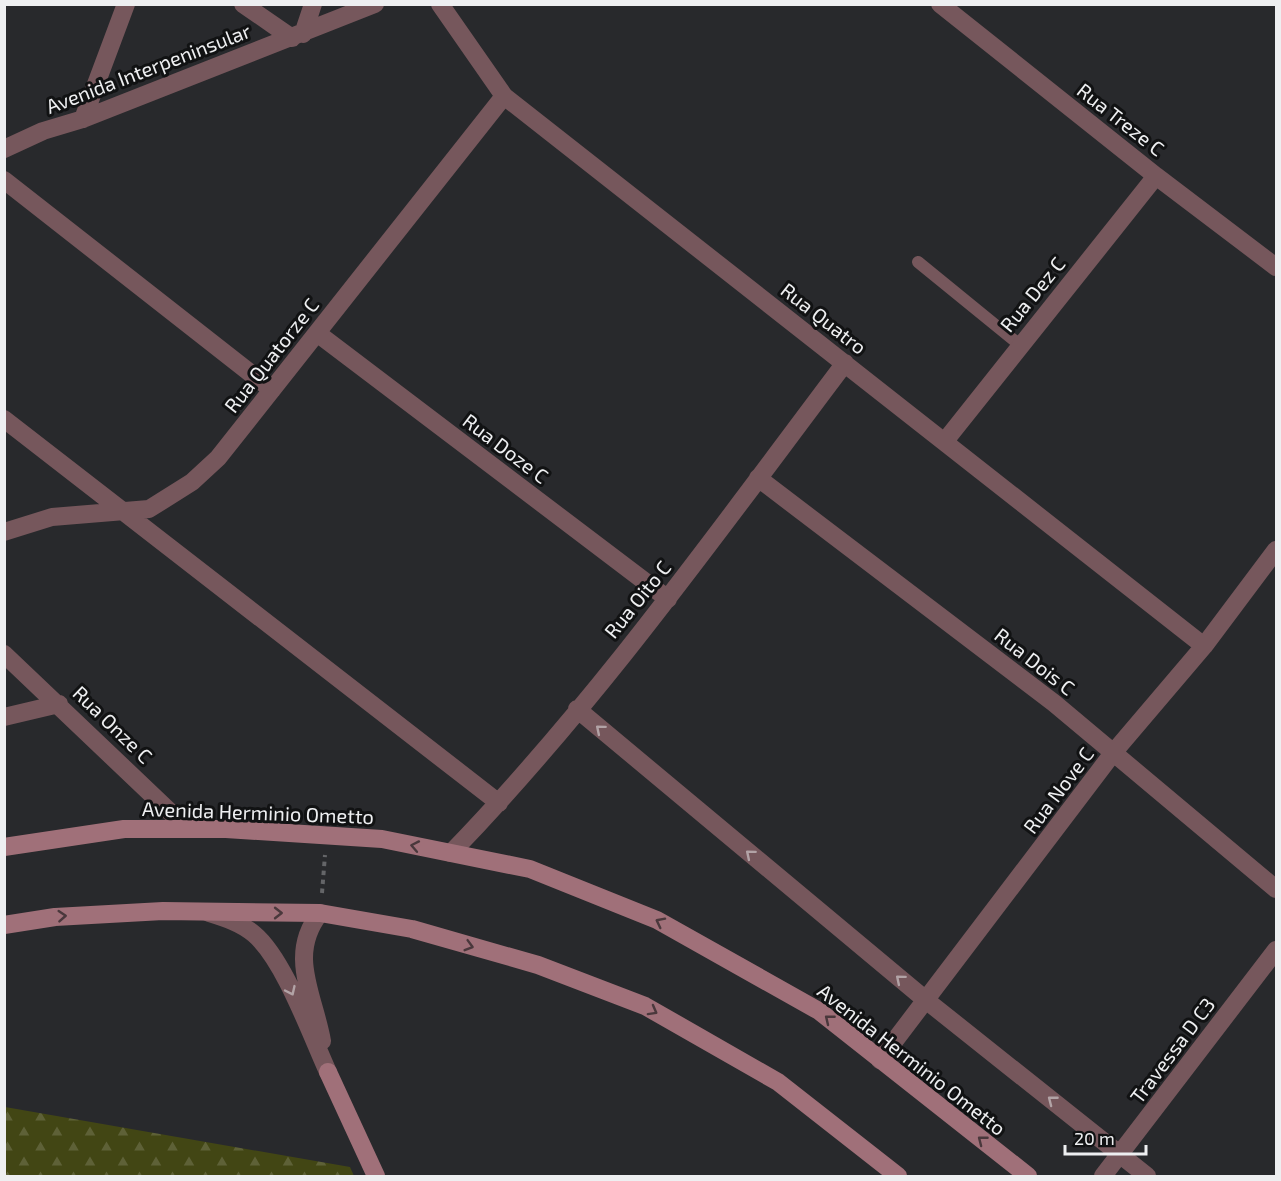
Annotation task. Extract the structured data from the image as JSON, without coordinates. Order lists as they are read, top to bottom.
{
  "streets": {
    "street": [
      "Avenida Interpeninsular",
      "Rua Treze C",
      "Rua Dez C",
      "Rua Quatro",
      "Rua Quatorze C",
      "Rua Doze C",
      "Rua Oito C",
      "Rua Dois C",
      "Rua Onze C",
      "Rua Nove C",
      "Avenida Herminio Ometto",
      "Travessa D C3"
    ]
  },
  "crossings": [
    ["Rua Treze C", "Rua Dez C"],
    ["Rua Dez C", "Rua Quatro"],
    ["Rua Quatro", "Rua Quatorze C"],
    ["Rua Quatro", "Rua Oito C"],
    ["Rua Quatro", "Rua Nove C"],
    ["Rua Quatorze C", "Rua Doze C"],
    ["Rua Doze C", "Rua Oito C"],
    ["Rua Oito C", "Rua Dois C"],
    ["Rua Oito C", "Avenida Herminio Ometto"],
    ["Rua Dois C", "Rua Nove C"],
    ["Rua Onze C", "Avenida Herminio Ometto"],
    ["Rua Nove C", "Avenida Herminio Ometto"]
  ],
  "scale_bar": "20 m"
}
